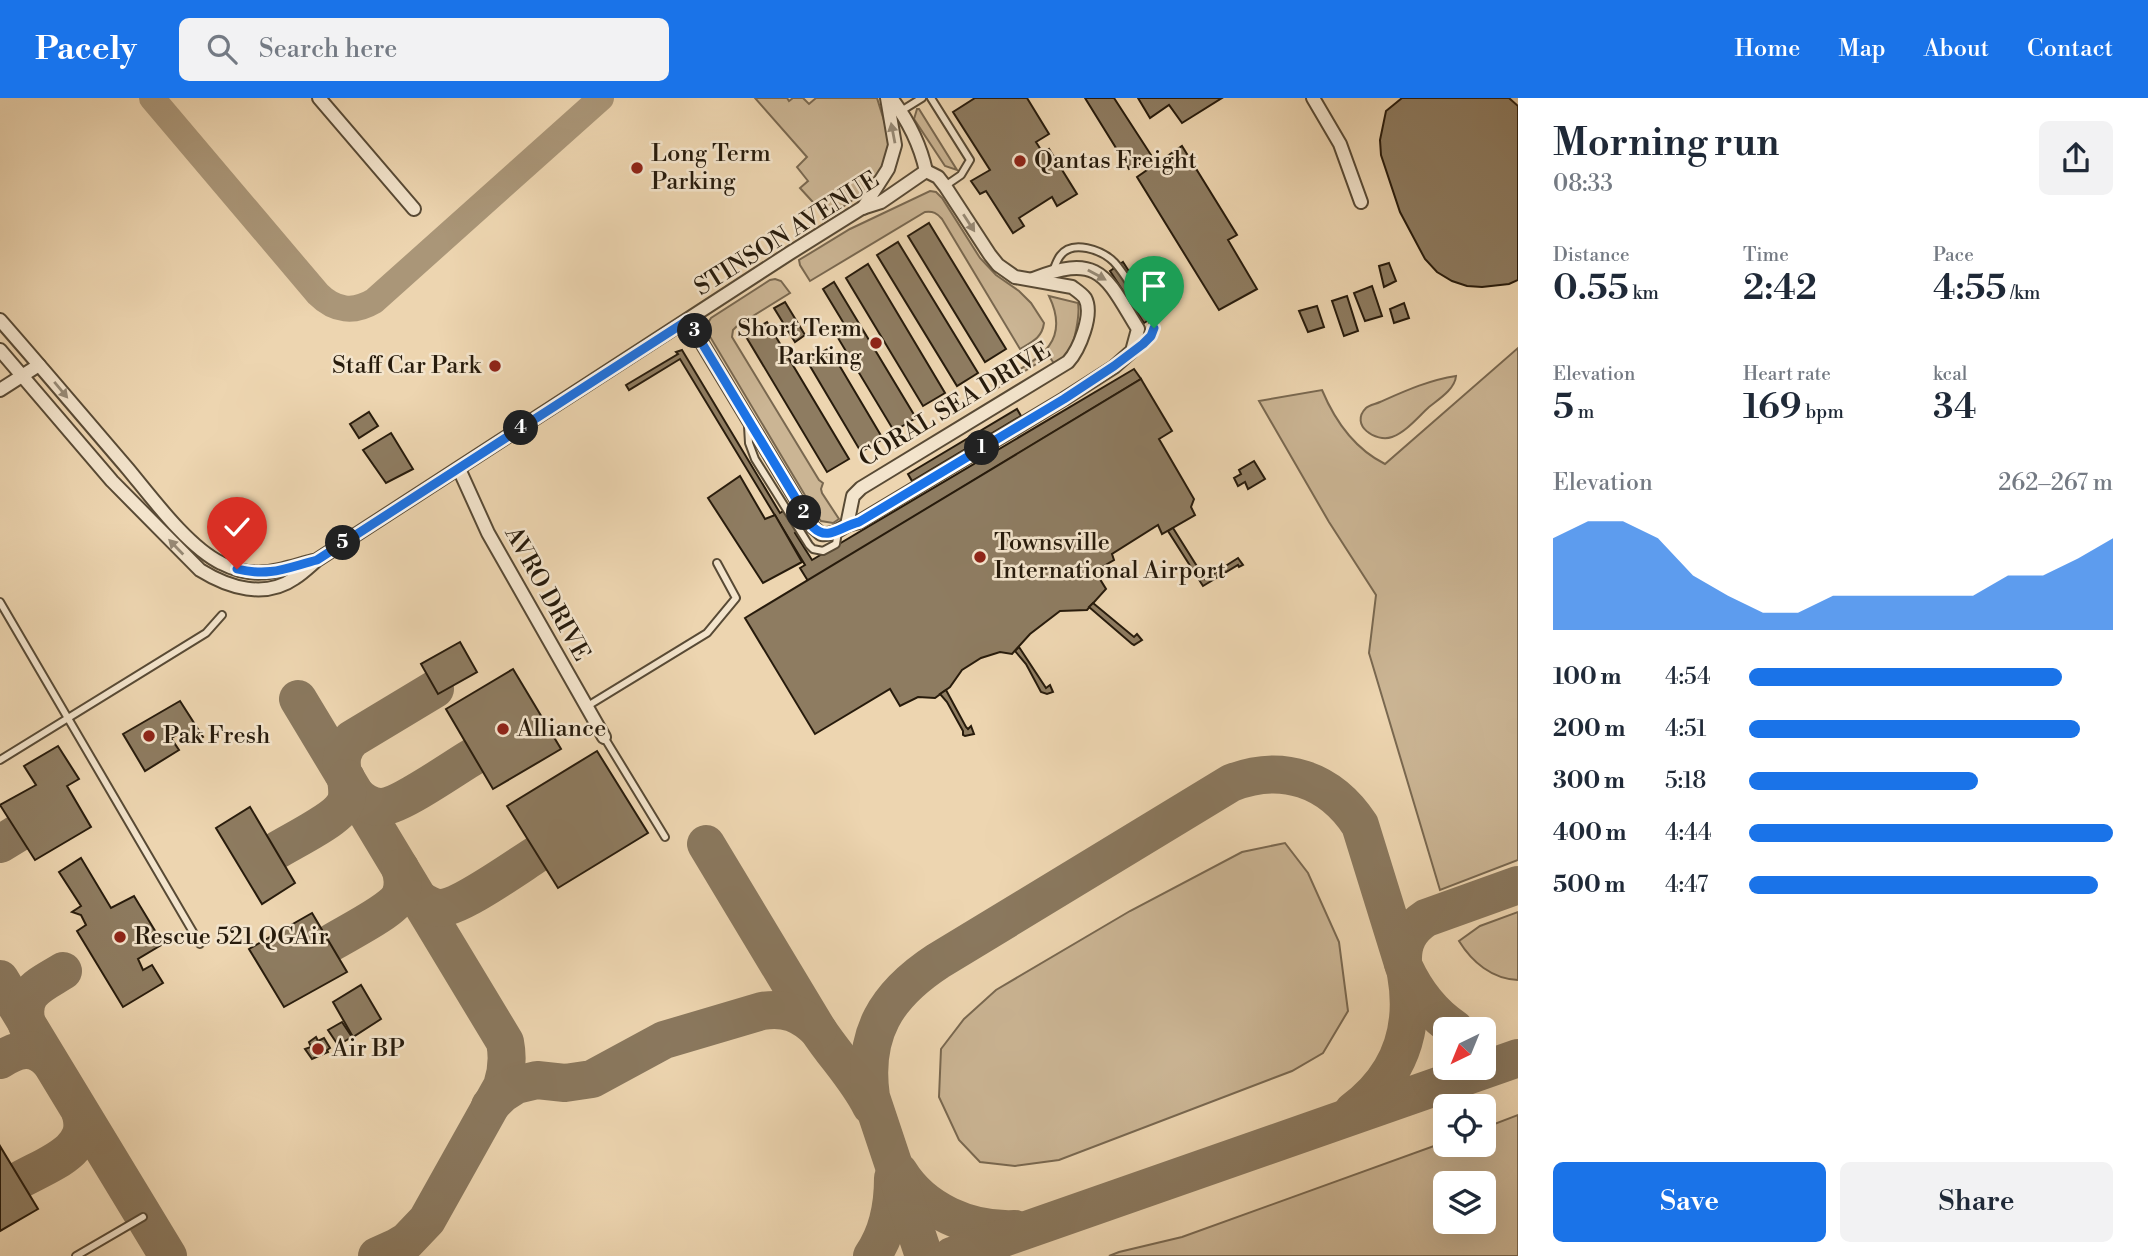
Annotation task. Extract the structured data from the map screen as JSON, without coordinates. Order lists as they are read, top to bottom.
{
  "streets": {
    "street": ["STINSON AVENUE", "CORAL SEA DRIVE", "AVRO DRIVE"]
  },
  "crossings": [
    ["STINSON AVENUE", "CORAL SEA DRIVE"],
    ["STINSON AVENUE", "AVRO DRIVE"]
  ],
  "places": [
    "Qantas Freight",
    "Long Term Parking",
    "Short Term Parking",
    "Staff Car Park",
    "Townsville International Airport",
    "Alliance",
    "Pak Fresh",
    "Rescue 521 QGAir",
    "Air BP"
  ],
  "north": "bottom left",
  "page": {
    "header": "Pacely",
    "search": "Search here",
    "nav": [
      "Home",
      "Map",
      "About",
      "Contact"
    ],
    "heading": ["Morning run", "08:33"],
    "stats": [
      ["Distance", "0.55 km"],
      ["Time", "2:42"],
      ["Pace", "4:55 /km"],
      ["Elevation", "5 m"],
      ["Heart rate", "169 bpm"],
      ["kcal", "34"]
    ],
    "pins": [
      "3",
      "4",
      "1",
      "2",
      "5"
    ],
    "chart": ["Elevation", "262–267 m"],
    "list": [
      {
        "name": "100 m",
        "note": "4:54"
      },
      {
        "name": "200 m",
        "note": "4:51"
      },
      {
        "name": "300 m",
        "note": "5:18"
      },
      {
        "name": "400 m",
        "note": "4:44"
      },
      {
        "name": "500 m",
        "note": "4:47"
      }
    ],
    "buttons": ["Save", "Share"]
  }
}
